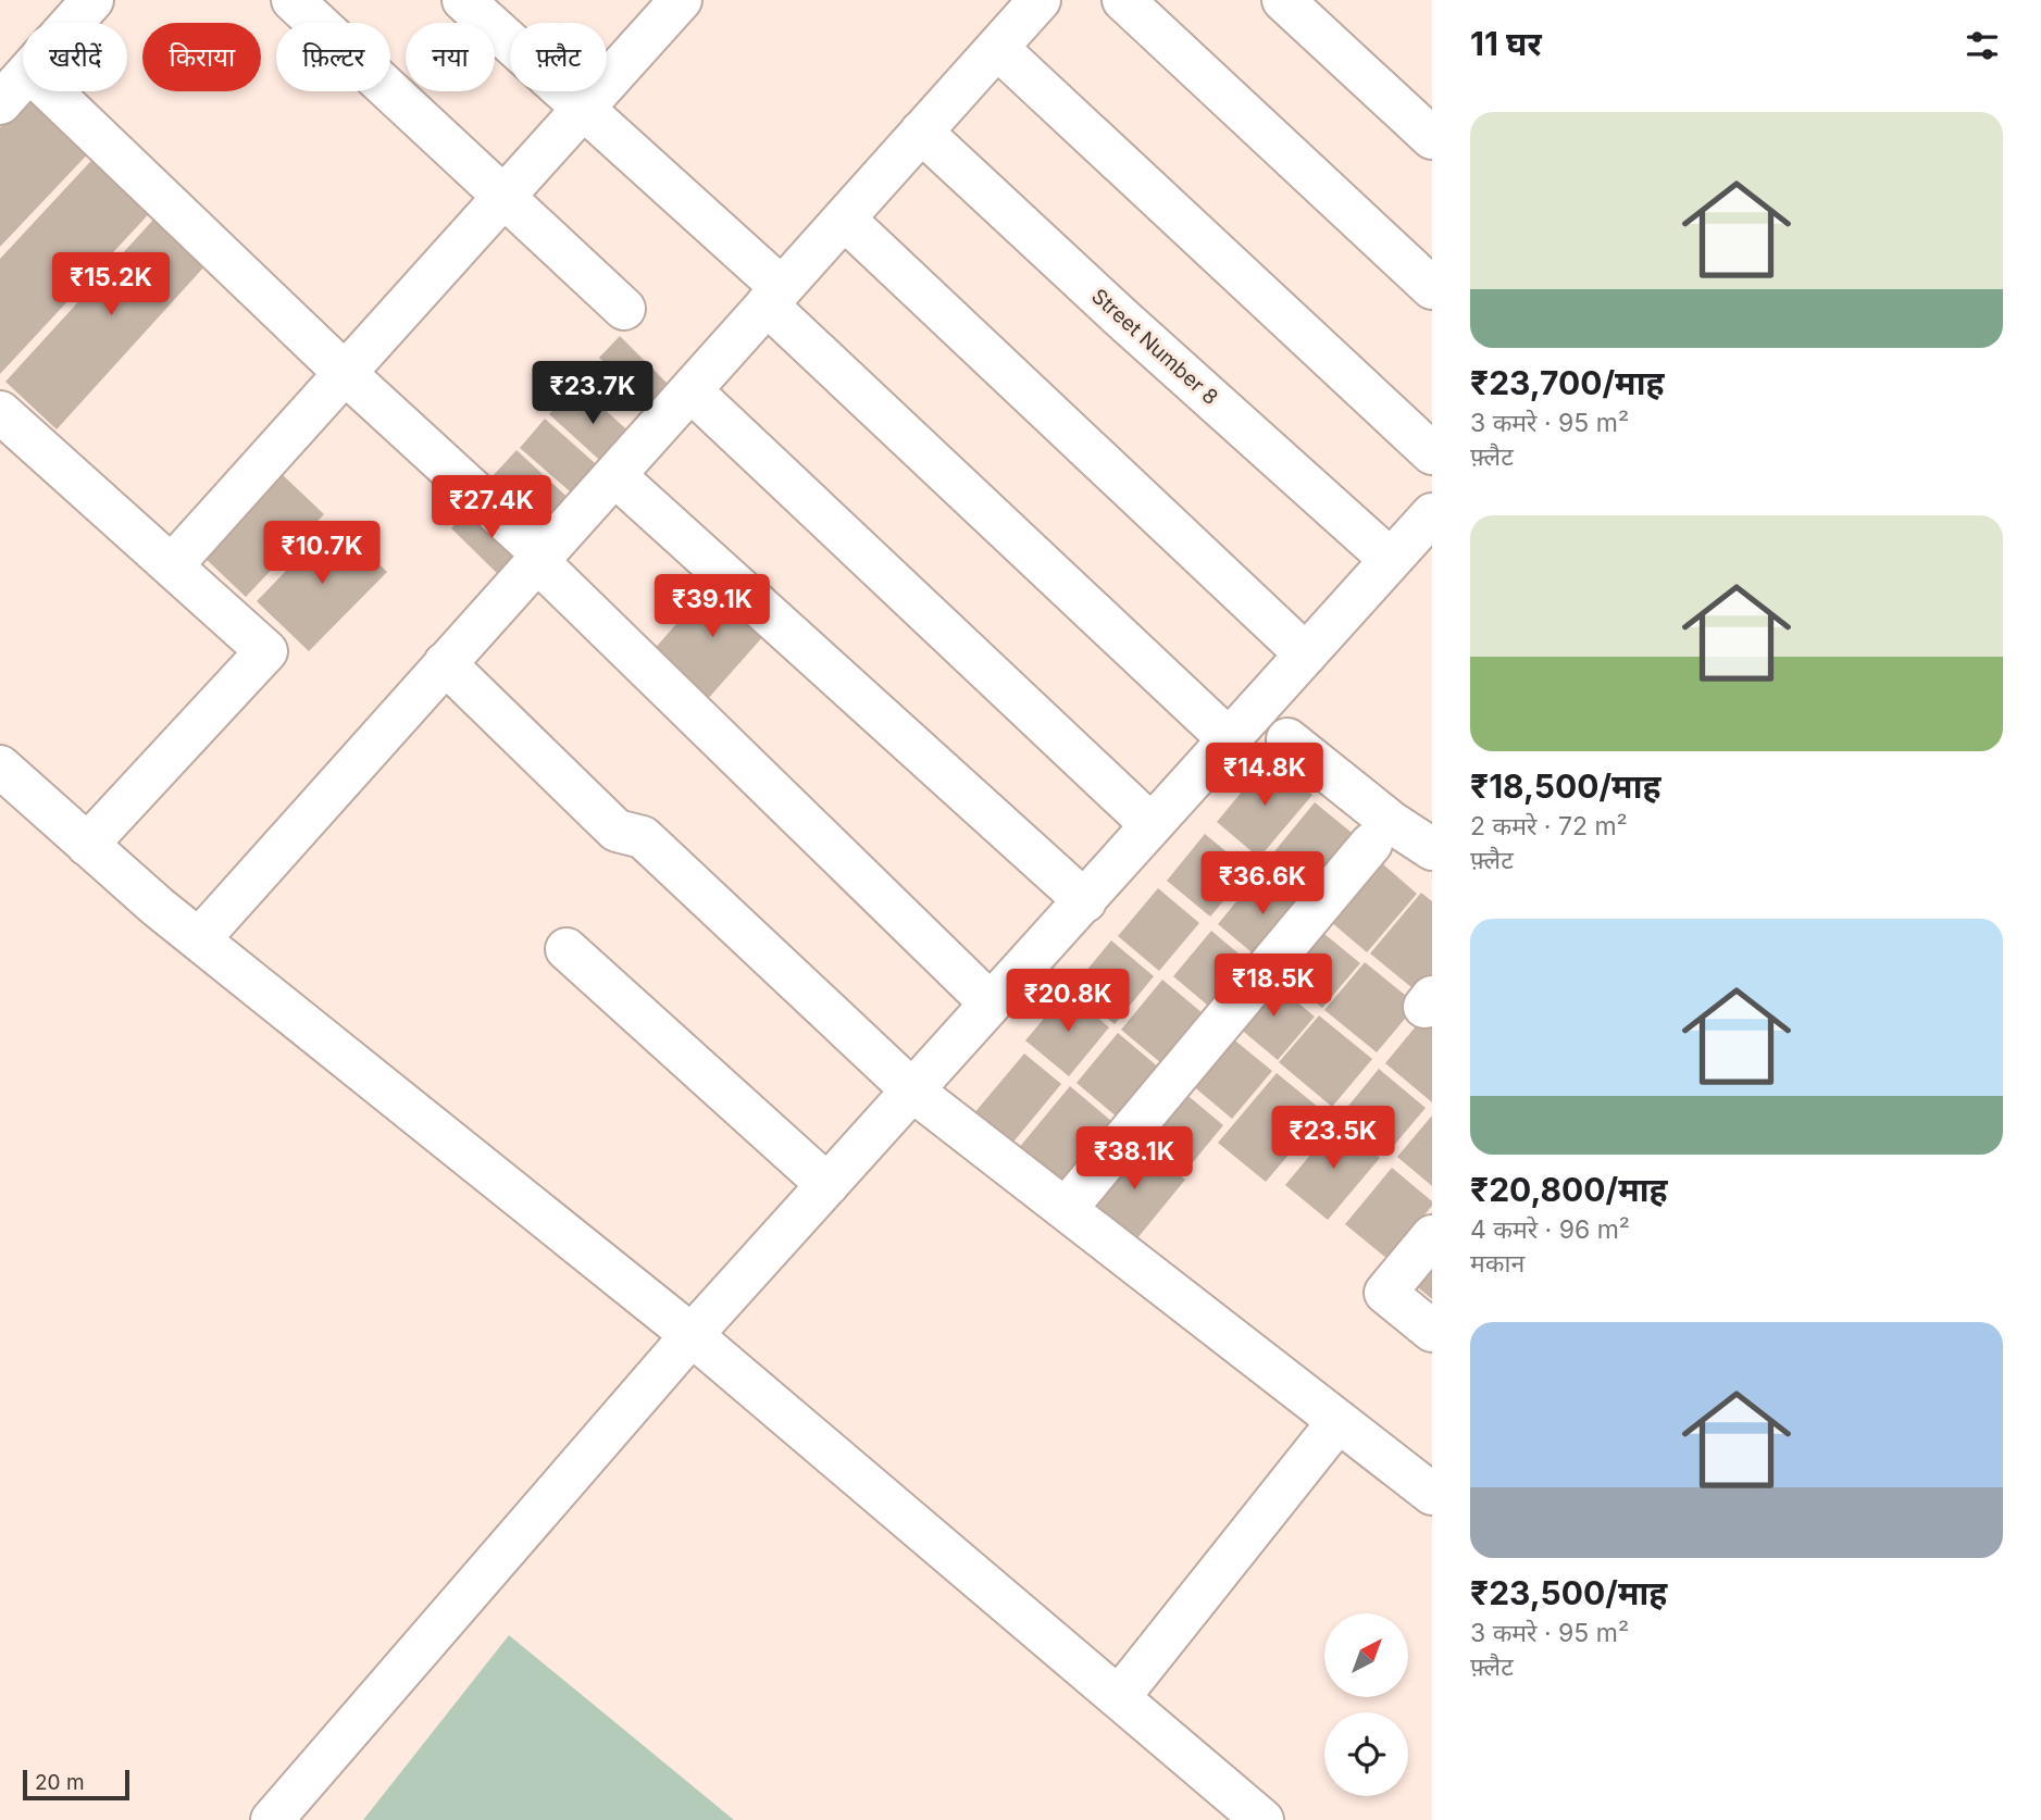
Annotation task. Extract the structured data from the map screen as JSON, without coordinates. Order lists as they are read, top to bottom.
{
  "streets": {
    "street": ["Street Number 8"]
  },
  "scale_bar": "20 m",
  "north": "top right",
  "page": {
    "heading": "11 घर",
    "chip": [
      "खरीदें",
      "किराया",
      "फ़िल्टर",
      "नया",
      "फ़्लैट"
    ],
    "list": [
      {
        "name": "₹23,700/माह",
        "note": "3 कमरे · 95 m² · फ़्लैट"
      },
      {
        "name": "₹18,500/माह",
        "note": "2 कमरे · 72 m² · फ़्लैट"
      },
      {
        "name": "₹20,800/माह",
        "note": "4 कमरे · 96 m² · मकान"
      },
      {
        "name": "₹23,500/माह",
        "note": "3 कमरे · 95 m² · फ़्लैट"
      }
    ],
    "price": [
      "₹15.2K",
      "₹23.7K",
      "₹27.4K",
      "₹10.7K",
      "₹39.1K",
      "₹14.8K",
      "₹36.6K",
      "₹18.5K",
      "₹20.8K",
      "₹23.5K",
      "₹38.1K"
    ],
    "scale": "20 m"
  }
}
